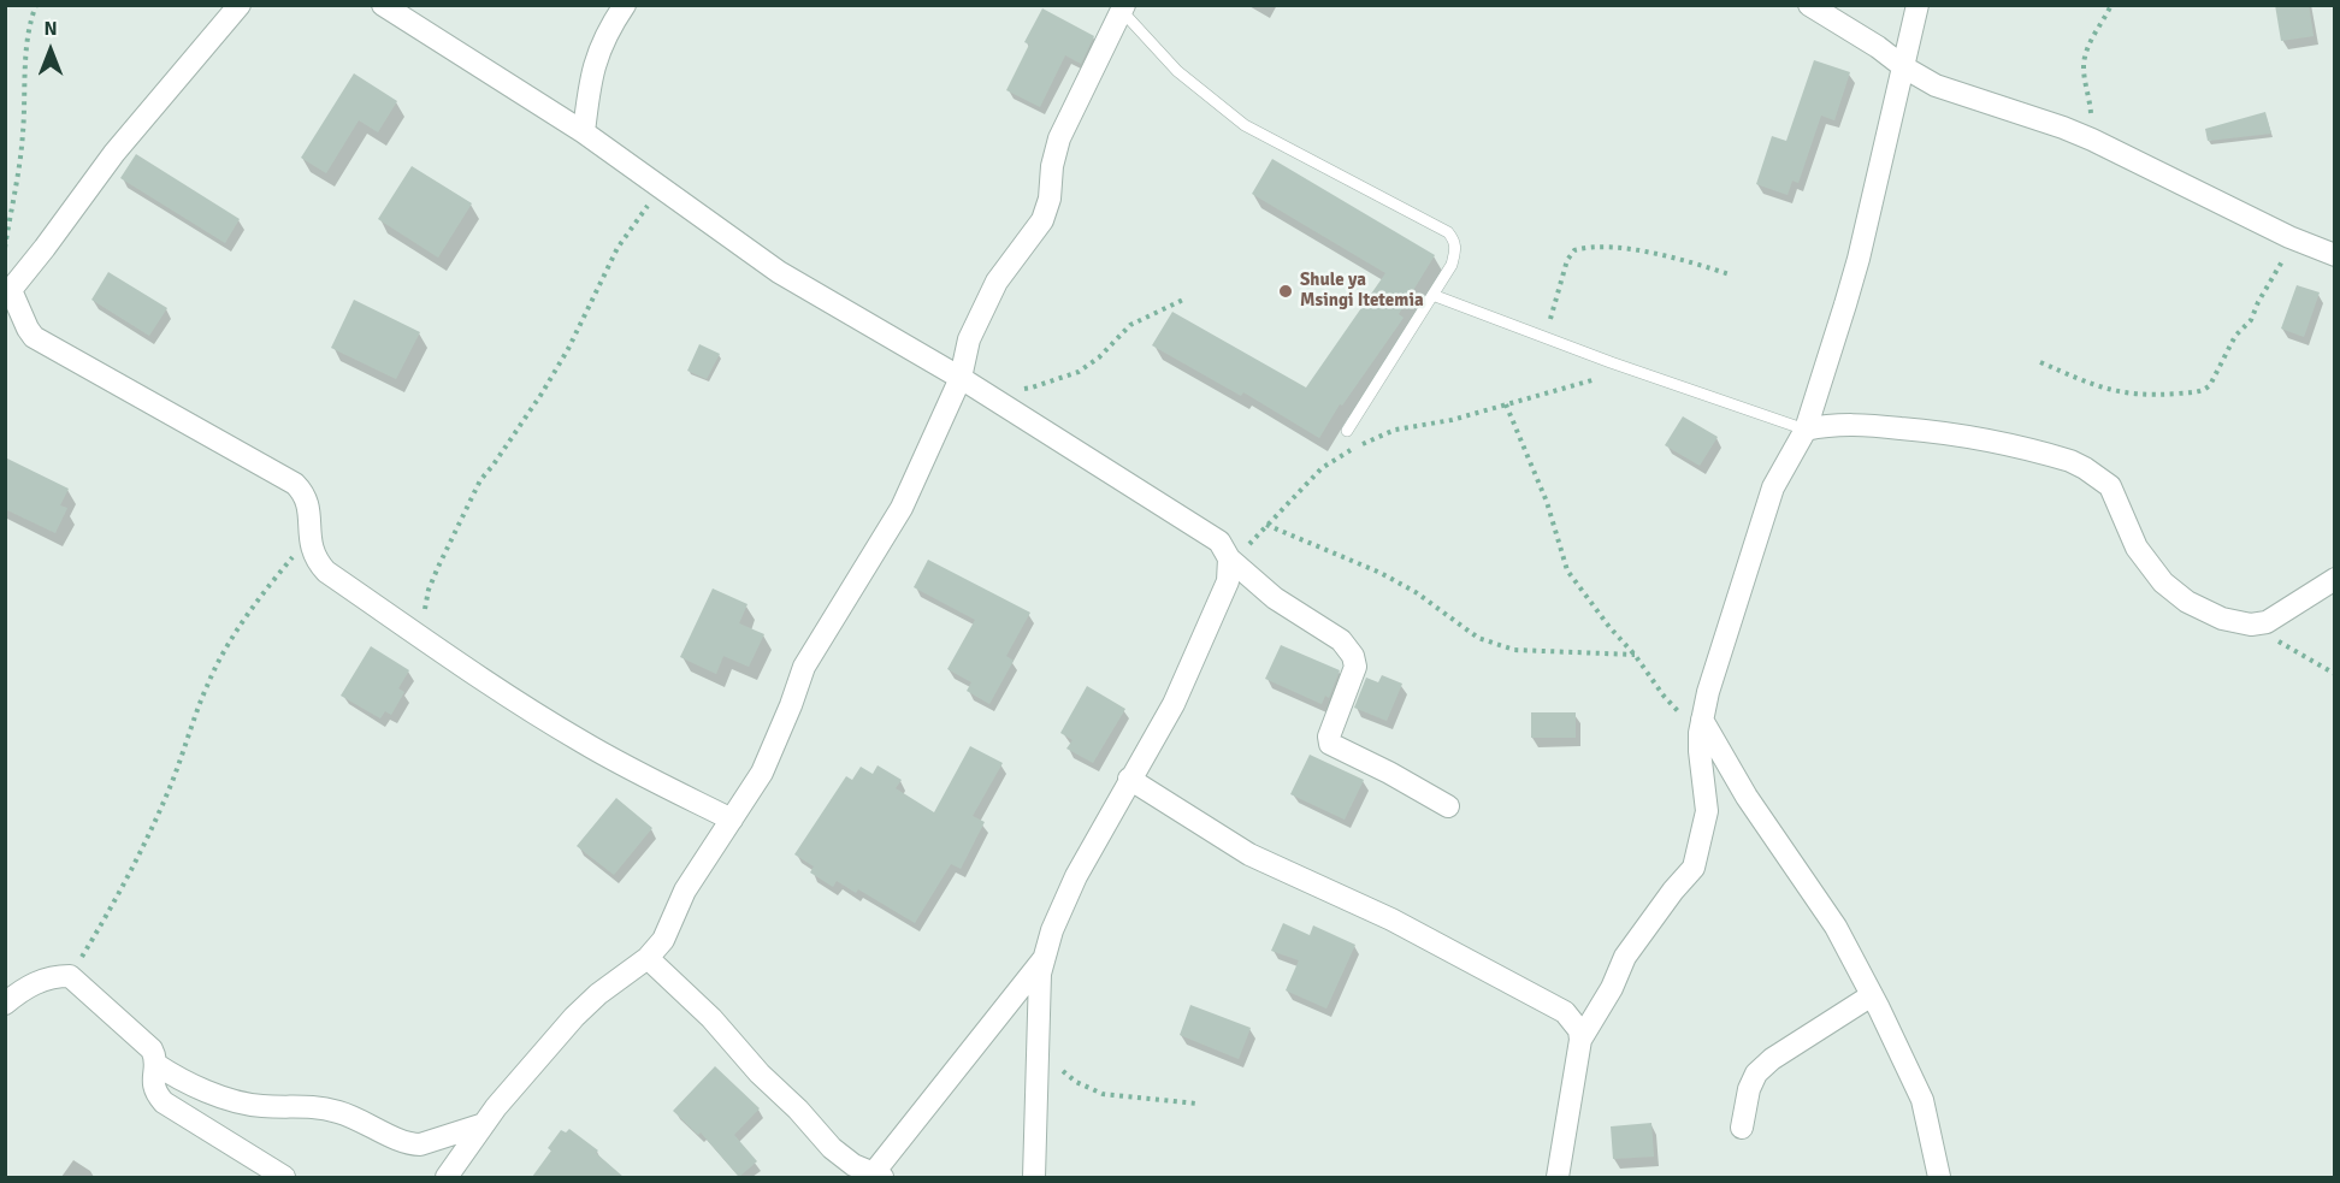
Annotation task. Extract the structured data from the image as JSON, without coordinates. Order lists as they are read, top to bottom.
{
  "places": ["Shule ya Msingi Itetemia"],
  "north": "top"
}
